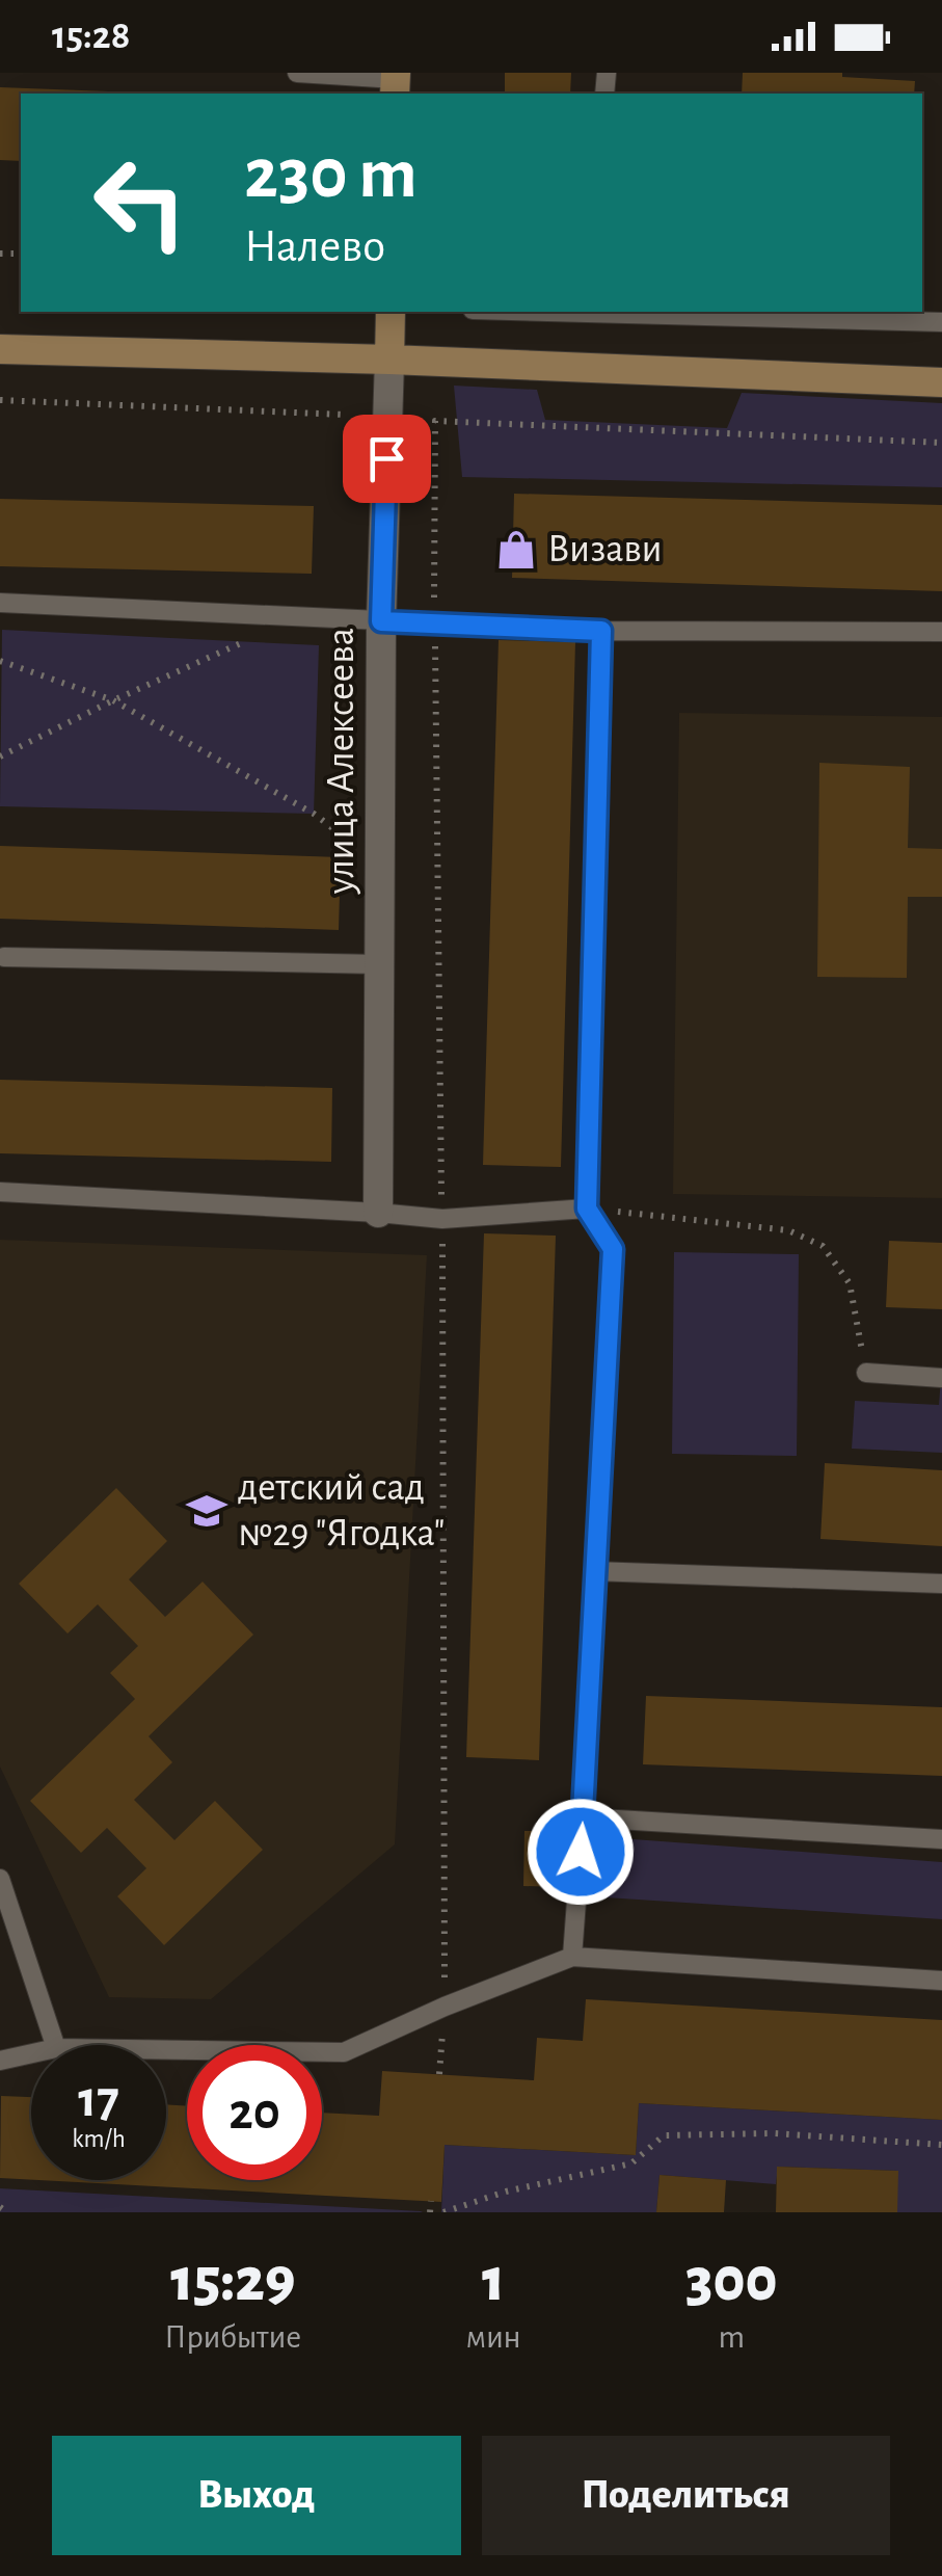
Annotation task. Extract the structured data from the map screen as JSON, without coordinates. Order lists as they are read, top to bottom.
{
  "streets": {
    "main road": ["улица Алексеева"]
  },
  "places": {
    "shop": ["Визави"],
    "school or university": ["детский сад №29 \"Ягодка\""]
  },
  "page": {
    "status": "15:28",
    "turn": ["230 m", "Налево"],
    "speed": "17 km/h",
    "limit": "20",
    "eta": [
      "15:29",
      "Прибытие",
      "1",
      "мин",
      "300",
      "m"
    ],
    "buttons": ["Выход", "Поделиться"]
  }
}
